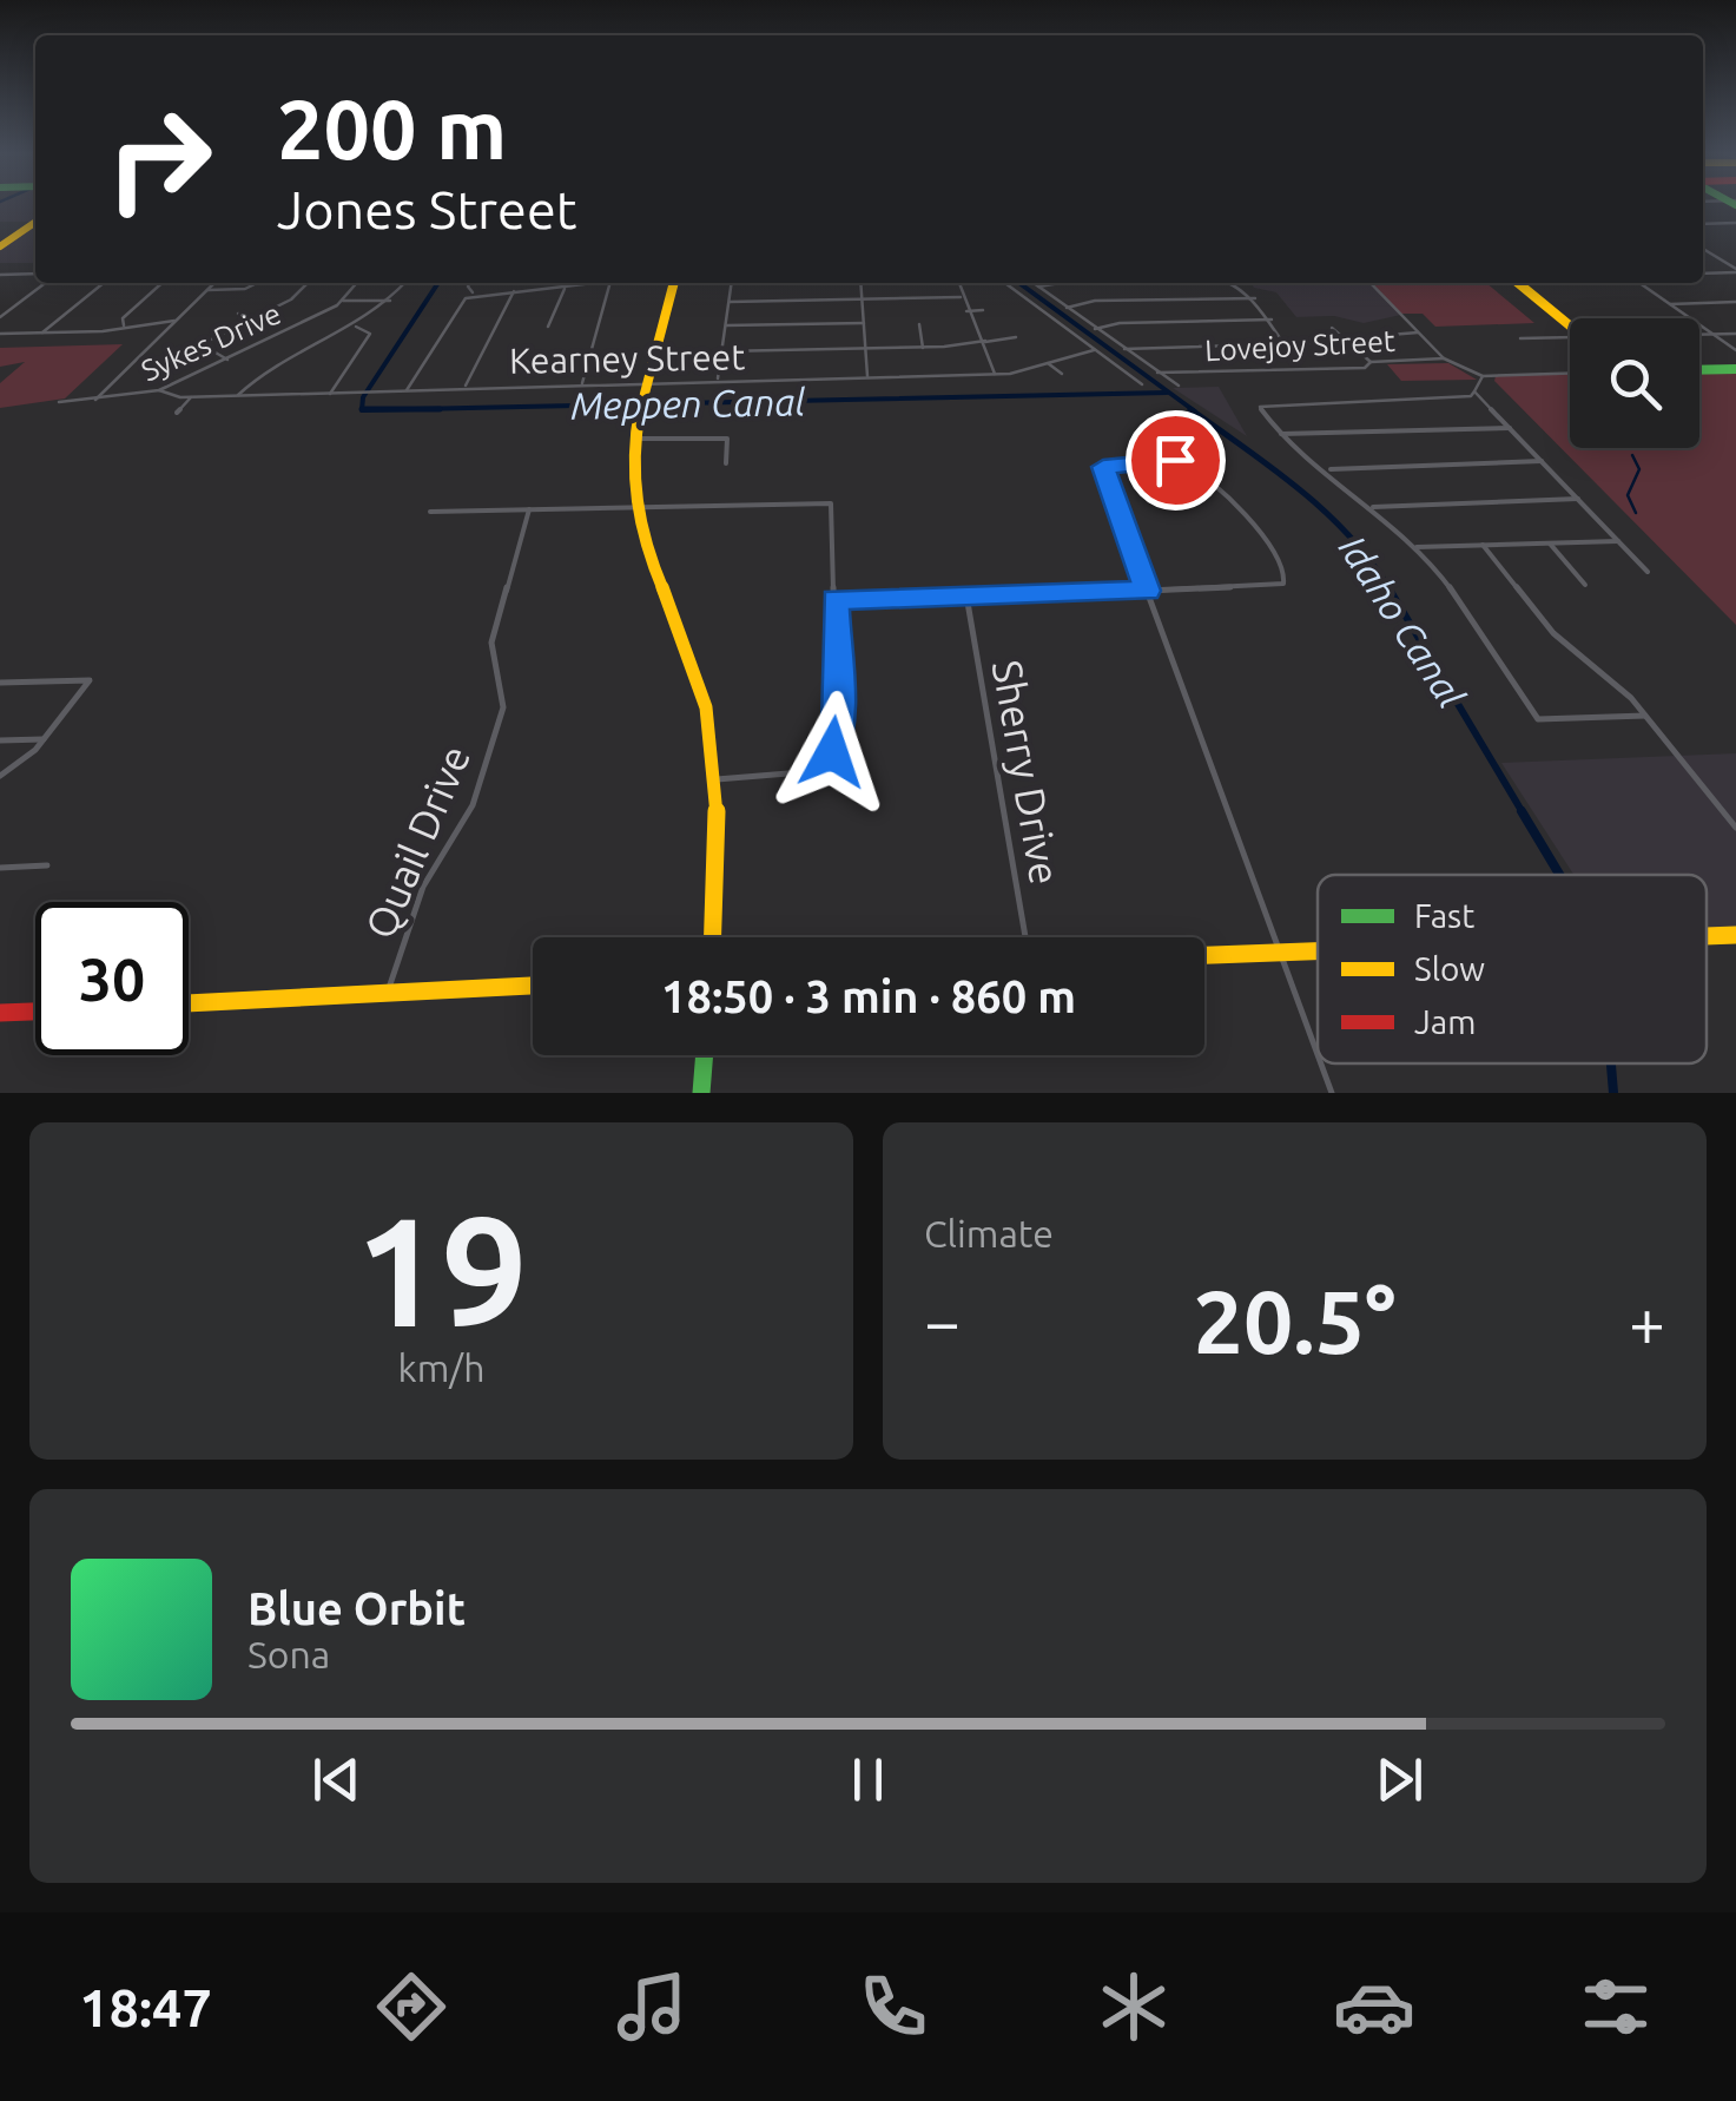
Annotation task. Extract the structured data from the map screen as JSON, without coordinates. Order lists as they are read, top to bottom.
{
  "streets": {
    "street": [
      "Sykes Drive",
      "Lovejoy Street",
      "Kearney Street",
      "Sherry Drive",
      "Quail Drive"
    ]
  },
  "crossings": [
    ["Sykes Drive", "Kearney Street"]
  ],
  "water": ["Meppen Canal", "Idaho Canal"],
  "legend": ["Fast", "Slow", "Jam"],
  "page": {
    "turn": ["200 m", "Jones Street"],
    "limit": "30",
    "trip": "18:50 · 3 min · 860 m",
    "tile": [
      ["19", "km/h"],
      "Climate"
    ],
    "heat": ["−", "20.5°", "+"],
    "song": ["Blue Orbit", "Sona"],
    "tabs": "18:47"
  }
}
